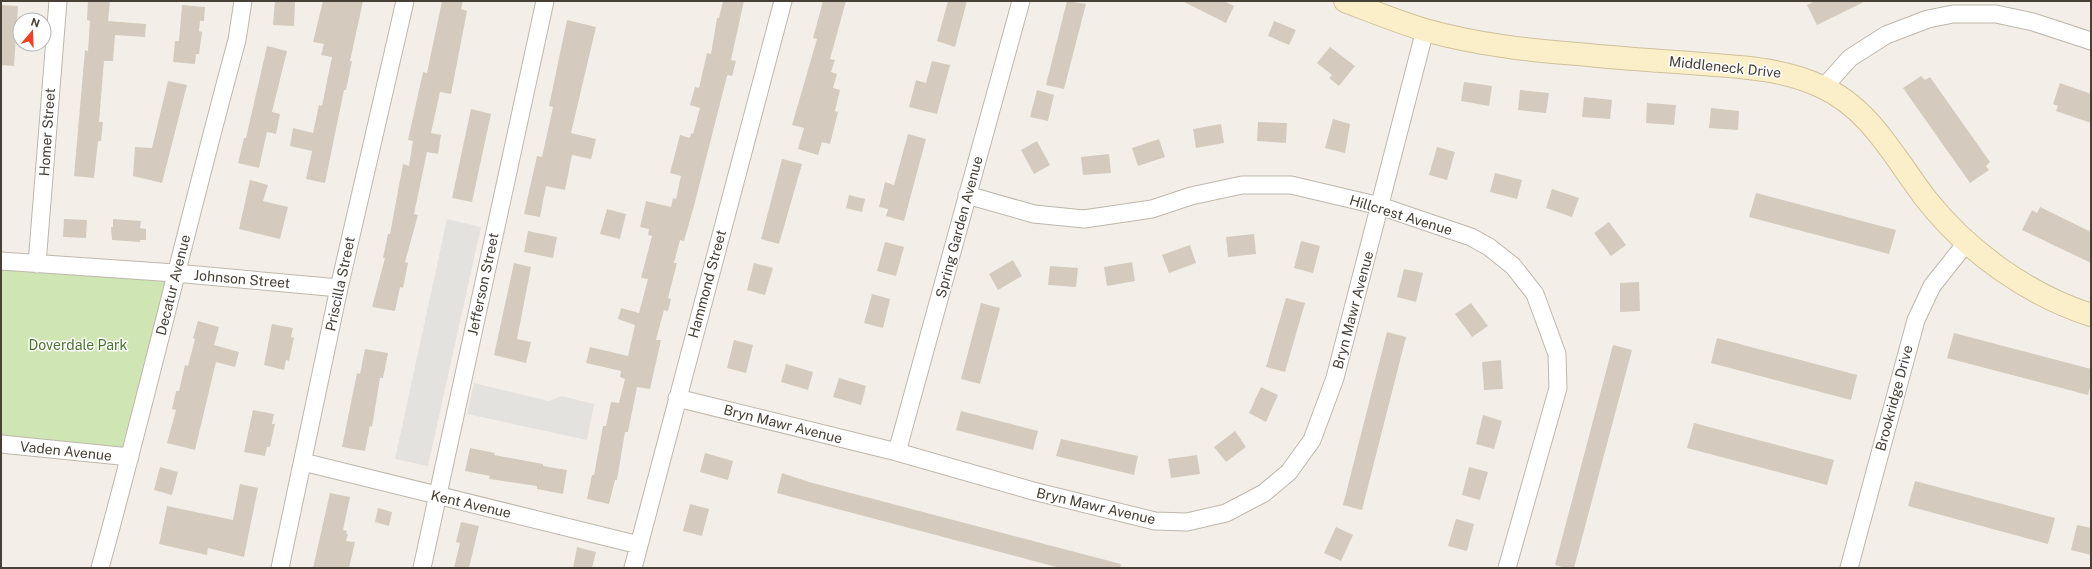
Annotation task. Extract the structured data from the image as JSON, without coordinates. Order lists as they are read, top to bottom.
{
  "streets": {
    "street": [
      "Middleneck Drive",
      "Homer Street",
      "Hillcrest Avenue",
      "Spring Garden Avenue",
      "Johnson Street",
      "Priscilla Street",
      "Jefferson Street",
      "Hammond Street",
      "Decatur Avenue",
      "Bryn Mawr Avenue",
      "Brookridge Drive",
      "Vaden Avenue",
      "Kent Avenue"
    ]
  },
  "crossings": [
    ["Middleneck Drive", "Bryn Mawr Avenue"],
    ["Middleneck Drive", "Brookridge Drive"],
    ["Homer Street", "Johnson Street"],
    ["Hillcrest Avenue", "Spring Garden Avenue"],
    ["Hillcrest Avenue", "Bryn Mawr Avenue"],
    ["Spring Garden Avenue", "Bryn Mawr Avenue"],
    ["Johnson Street", "Priscilla Street"],
    ["Johnson Street", "Decatur Avenue"],
    ["Priscilla Street", "Kent Avenue"],
    ["Jefferson Street", "Kent Avenue"],
    ["Hammond Street", "Bryn Mawr Avenue"],
    ["Hammond Street", "Kent Avenue"],
    ["Decatur Avenue", "Vaden Avenue"]
  ],
  "parks": ["Doverdale Park"],
  "north": "top"
}
